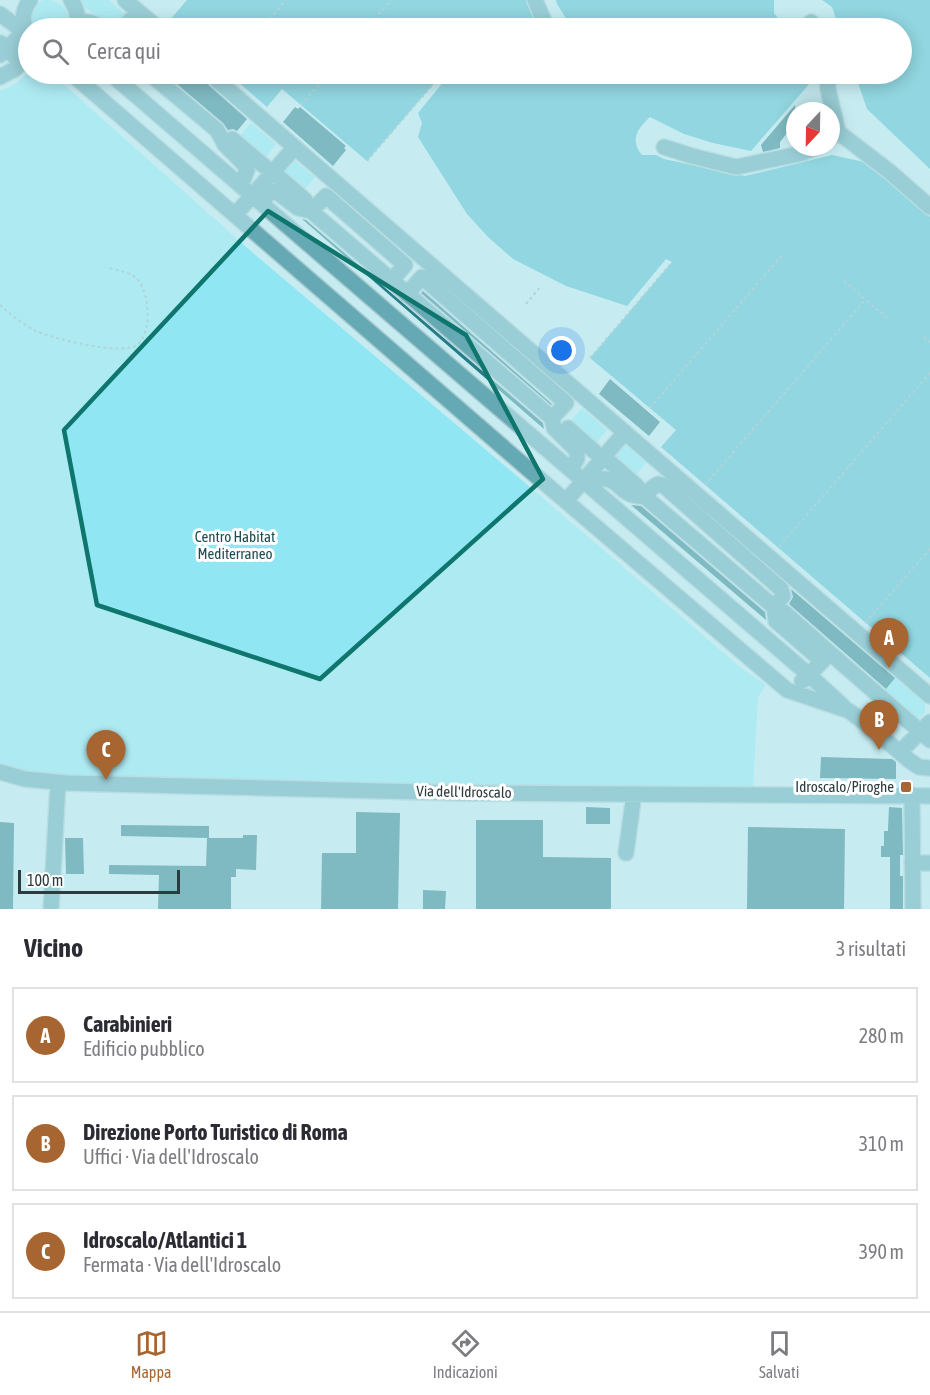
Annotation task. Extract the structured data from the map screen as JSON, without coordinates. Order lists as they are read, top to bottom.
{
  "streets": {
    "street": ["Via dell'Idroscalo"]
  },
  "parks": ["Centro Habitat Mediterraneo"],
  "places": {
    "transit": ["Idroscalo/Piroghe"]
  },
  "scale_bar": "100 m",
  "north": "bottom",
  "page": {
    "search": "Cerca qui",
    "pins": ["A", "B", "C"],
    "scale": "100 m",
    "heading": ["Vicino", "3 risultati"],
    "list": [
      {
        "mark": "A",
        "name": "Carabinieri",
        "note": "Edificio pubblico",
        "value": "280 m"
      },
      {
        "mark": "B",
        "name": "Direzione Porto Turistico di Roma",
        "note": "Uffici · Via dell'Idroscalo",
        "value": "310 m"
      },
      {
        "mark": "C",
        "name": "Idroscalo/Atlantici 1",
        "note": "Fermata · Via dell'Idroscalo",
        "value": "390 m"
      }
    ],
    "nav": ["Mappa", "Indicazioni", "Salvati"]
  }
}
